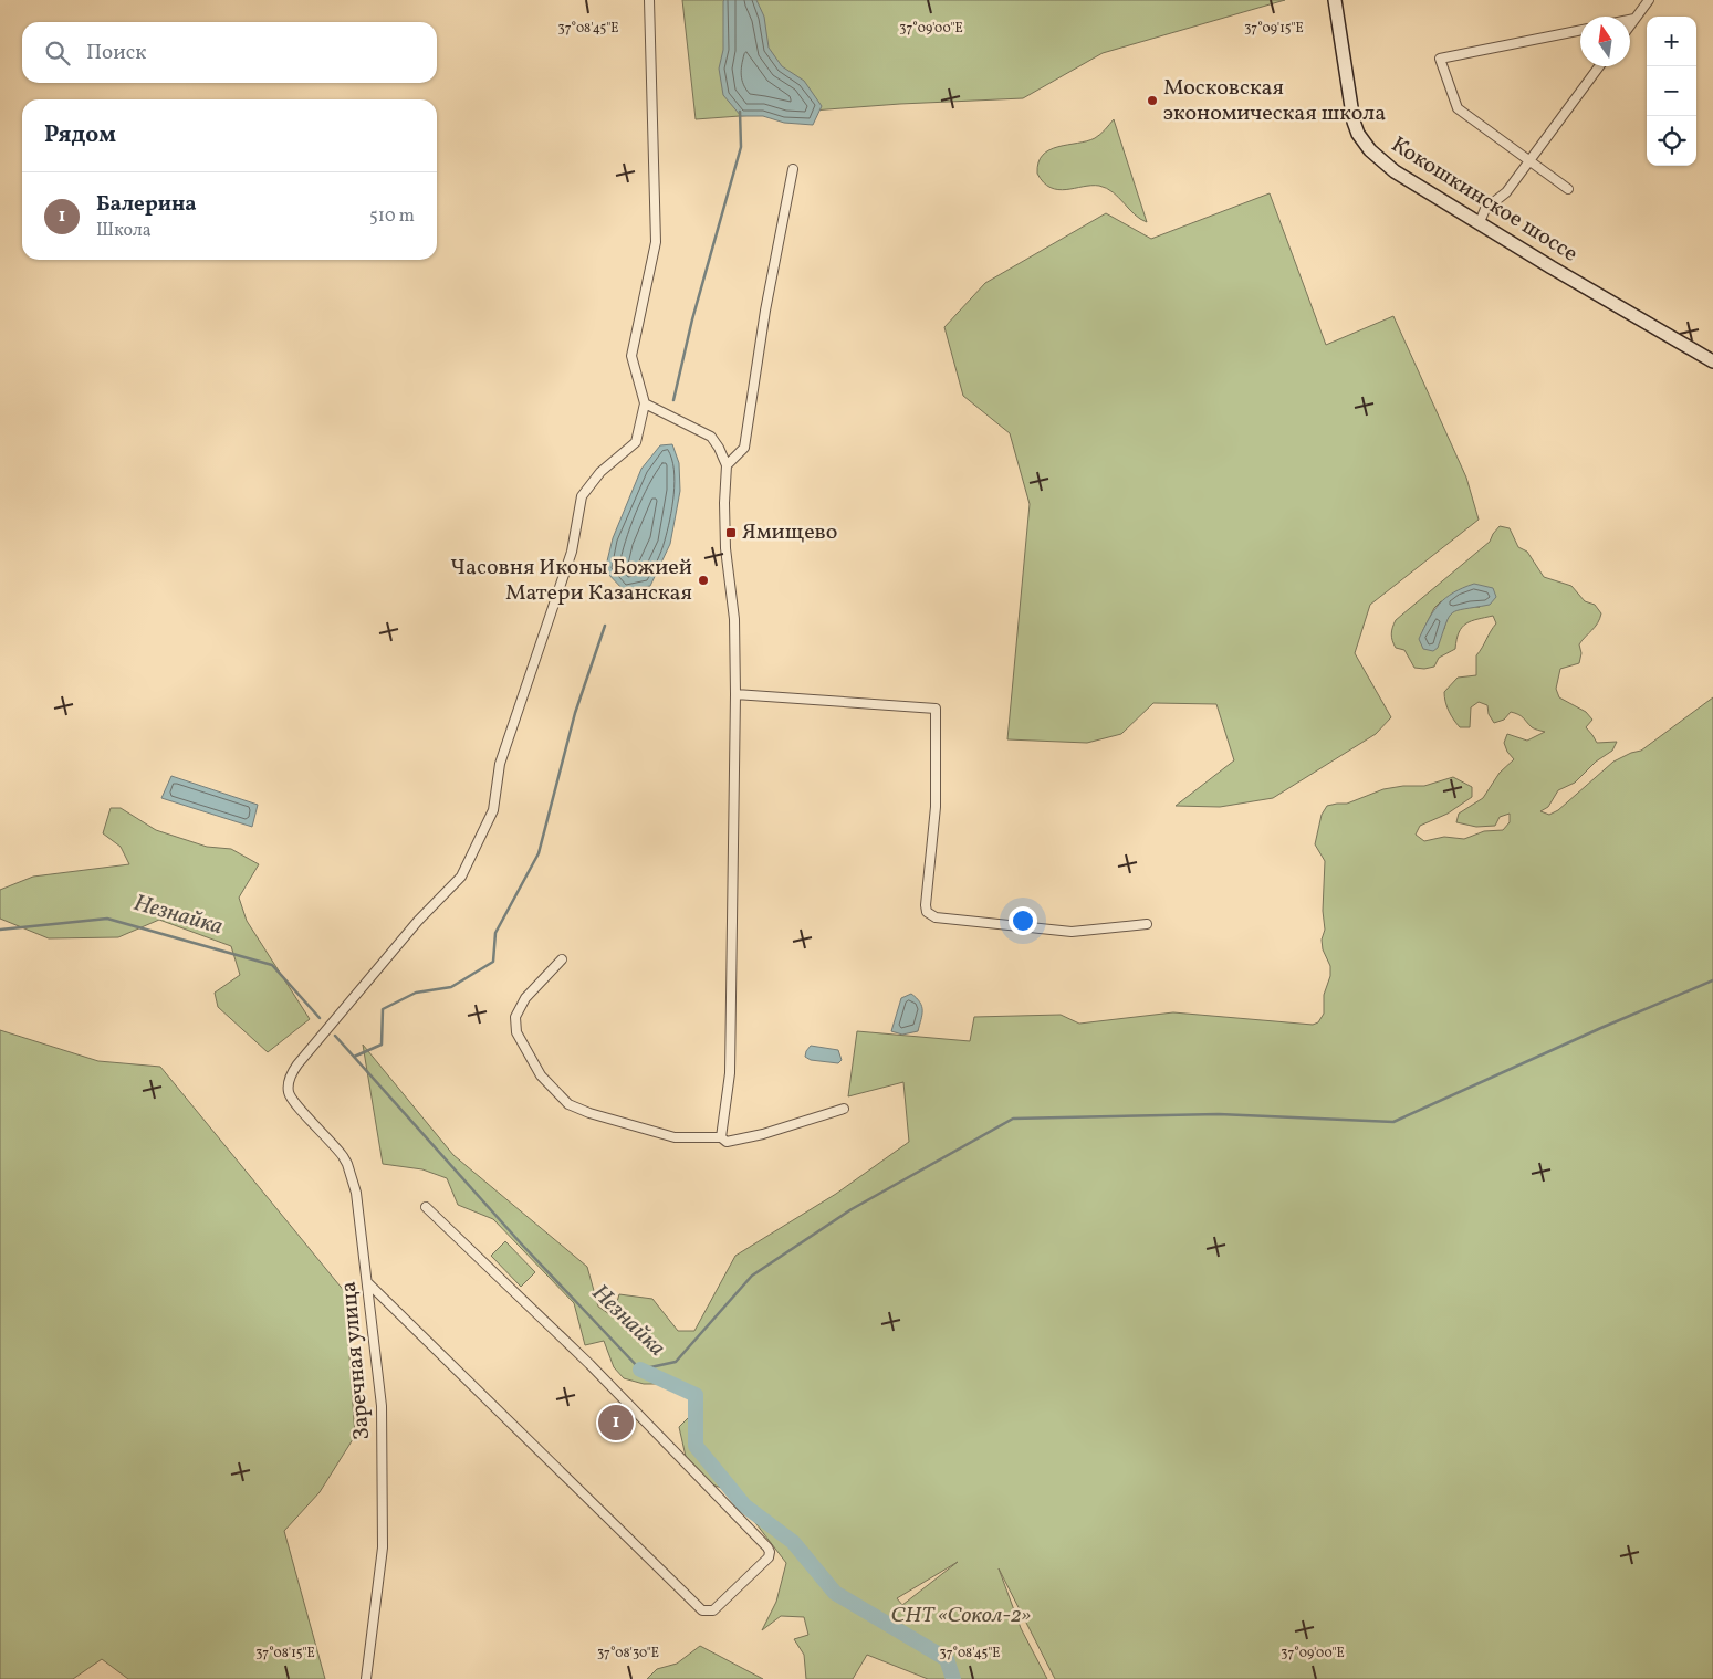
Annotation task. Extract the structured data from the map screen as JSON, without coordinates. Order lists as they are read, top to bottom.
{
  "streets": {
    "main road": ["Кокошкинское шоссе"],
    "street": ["Заречная улица"]
  },
  "water": ["Незнайка"],
  "parks": ["СНТ «Сокол-2»"],
  "places": {
    "other": ["Московская экономическая школа", "Часовня Иконы Божией Матери Казанская"],
    "transit": ["Ямищево"]
  },
  "north": "top",
  "page": {
    "map_buttons": ["+", "−"],
    "search": "Поиск",
    "heading": "Рядом",
    "list": [
      {
        "mark": "1",
        "name": "Балерина",
        "note": "Школа",
        "value": "510 m"
      }
    ],
    "pins": "1"
  },
  "coordinates": [
    "37°08'45\"E",
    "37°09'00\"E",
    "37°09'15\"E",
    "37°08'15\"E",
    "37°08'30\"E"
  ]
}
